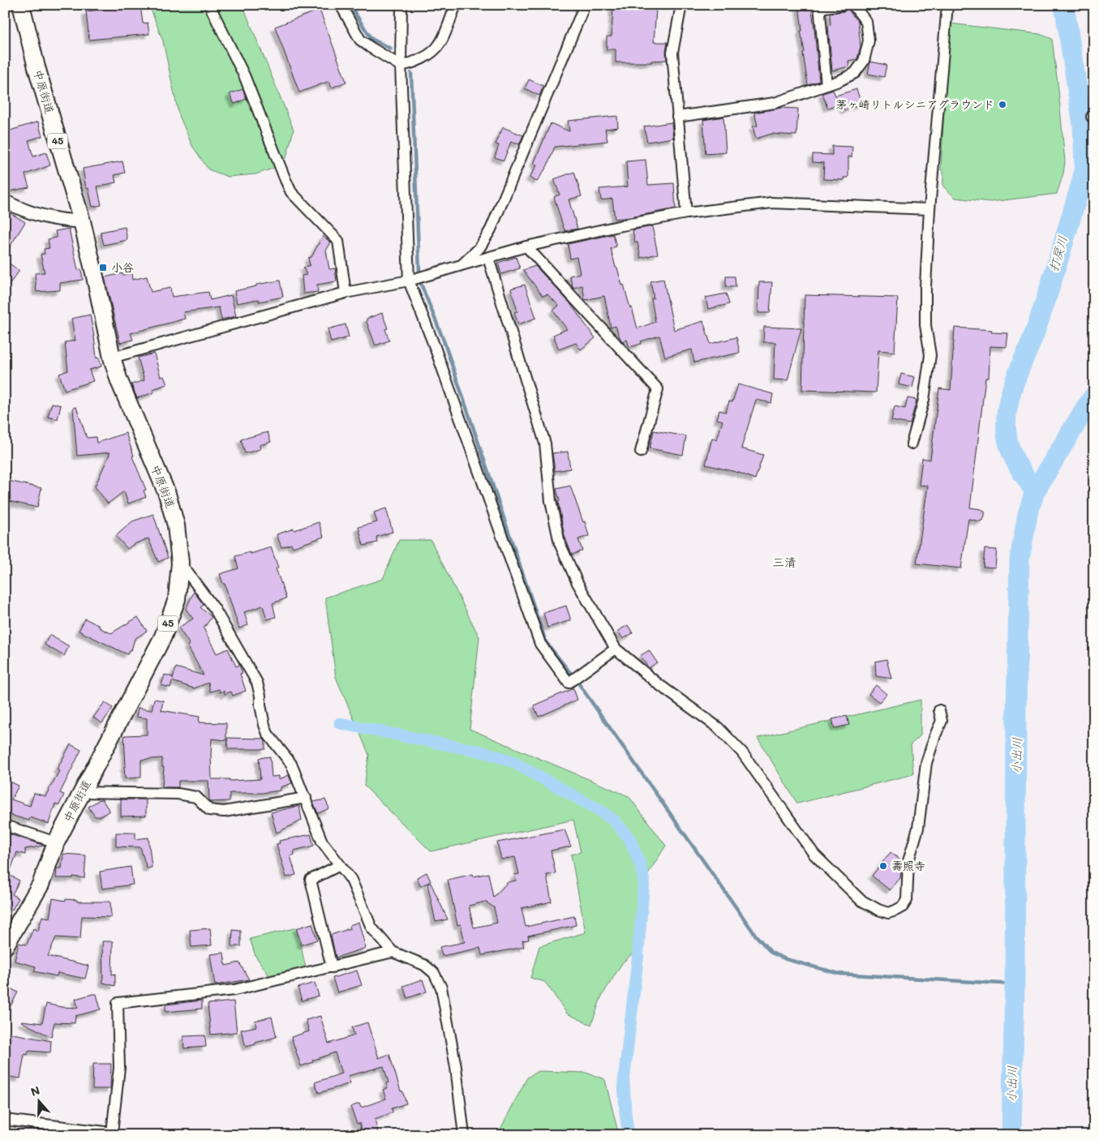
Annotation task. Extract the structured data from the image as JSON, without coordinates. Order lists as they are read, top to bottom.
{
  "streets": {
    "main road": ["中原街道", "45"]
  },
  "districts": ["三清"],
  "water": ["打戻川", "小出川"],
  "places": {
    "other": ["茅ヶ崎リトルシニアグラウンド", "壽照寺"],
    "transit": ["小谷"]
  },
  "north": "top"
}
